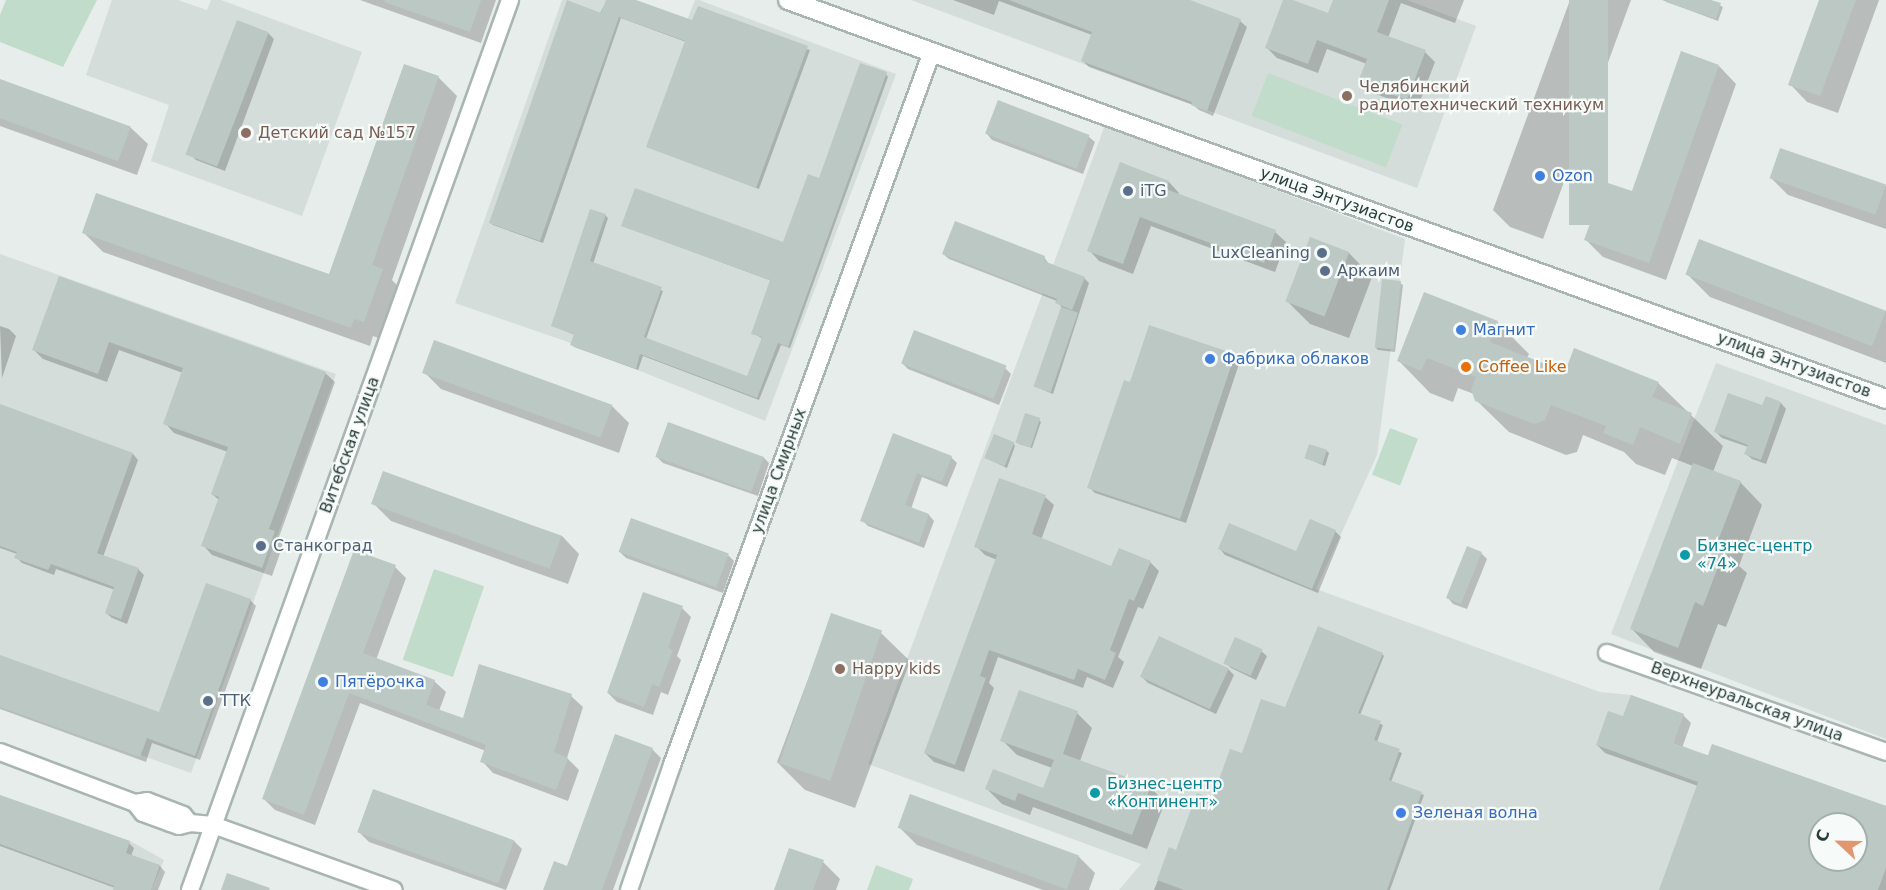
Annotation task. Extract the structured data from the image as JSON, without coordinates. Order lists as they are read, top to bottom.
{
  "streets": {
    "main road": ["улица Энтузиастов"],
    "street": ["Витебская улица", "улица Смирных", "Верхнеуральская улица"]
  },
  "crossings": [
    ["улица Энтузиастов", "улица Смирных"]
  ],
  "places": [
    "Челябинский радиотехнический техникум",
    "Детский сад №157",
    "Ozon",
    "iTG",
    "LuxCleaning",
    "Аркаим",
    "Магнит",
    "Фабрика облаков",
    "Coffee Like",
    "Станкоград",
    "Бизнес-центр «74»",
    "Happy kids",
    "Пятёрочка",
    "ТТК",
    "Бизнес-центр «Континент»",
    "Зеленая волна"
  ],
  "north": "left"
}
